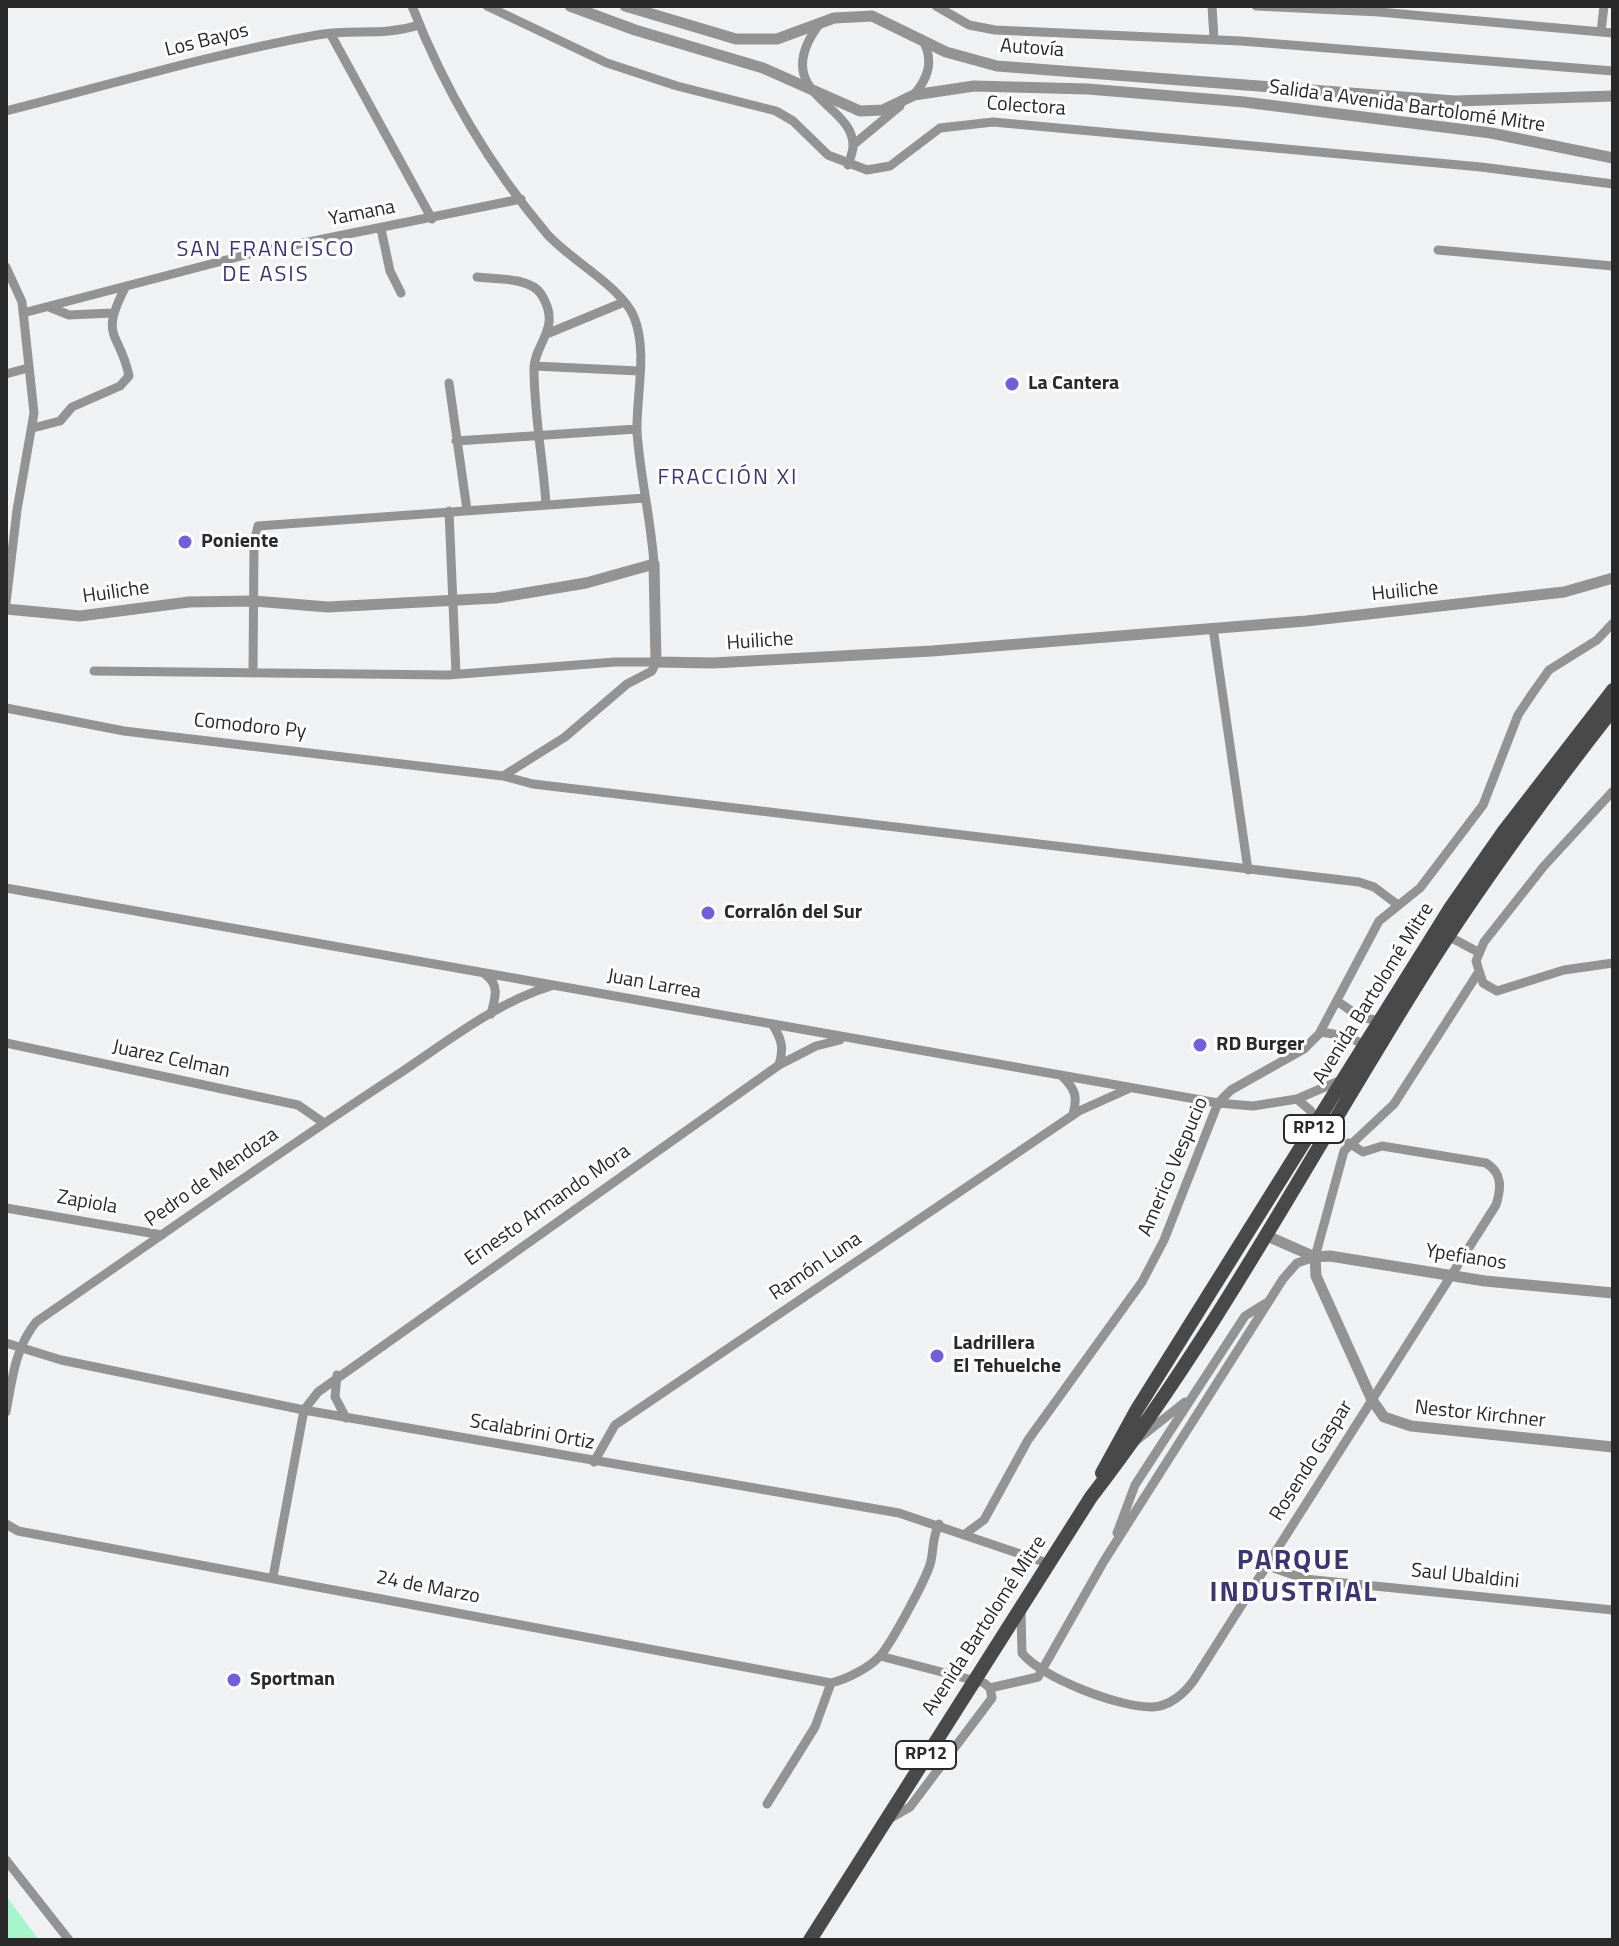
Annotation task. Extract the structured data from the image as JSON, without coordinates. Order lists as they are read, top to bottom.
{
  "streets": {
    "main road": ["Avenida Bartolomé Mitre", "RP12"],
    "street": [
      "Los Bayos",
      "Autovía",
      "Colectora",
      "Salida a Avenida Bartolomé Mitre",
      "Yamana",
      "Huiliche",
      "Comodoro Py",
      "Juan Larrea",
      "Juarez Celman",
      "Americo Vespucio",
      "Pedro de Mendoza",
      "Zapiola",
      "Ernesto Armando Mora",
      "Ypefianos",
      "Ramón Luna",
      "Nestor Kirchner",
      "Scalabrini Ortiz",
      "Rosendo Gaspar",
      "Saul Ubaldini",
      "24 de Marzo"
    ]
  },
  "crossings": [
    ["Autovía", "Salida a Avenida Bartolomé Mitre"],
    ["Comodoro Py", "Americo Vespucio"],
    ["Juan Larrea", "Avenida Bartolomé Mitre"],
    ["Juan Larrea", "Americo Vespucio"],
    ["Juan Larrea", "Pedro de Mendoza"],
    ["Juan Larrea", "Ernesto Armando Mora"],
    ["Juan Larrea", "Ramón Luna"],
    ["Avenida Bartolomé Mitre", "Scalabrini Ortiz"],
    ["Juarez Celman", "Pedro de Mendoza"],
    ["Americo Vespucio", "Scalabrini Ortiz"],
    ["Pedro de Mendoza", "Zapiola"],
    ["Pedro de Mendoza", "Scalabrini Ortiz"],
    ["Ernesto Armando Mora", "Scalabrini Ortiz"],
    ["Ypefianos", "Nestor Kirchner"],
    ["Ypefianos", "Rosendo Gaspar"],
    ["Ramón Luna", "Scalabrini Ortiz"],
    ["Nestor Kirchner", "Rosendo Gaspar"],
    ["Rosendo Gaspar", "Saul Ubaldini"]
  ],
  "districts": ["SAN FRANCISCO DE ASIS", "FRACCIÓN XI", "PARQUE INDUSTRIAL"],
  "places": [
    "La Cantera",
    "Poniente",
    "Corralón del Sur",
    "RD Burger",
    "Ladrillera El Tehuelche",
    "Sportman"
  ]
}
